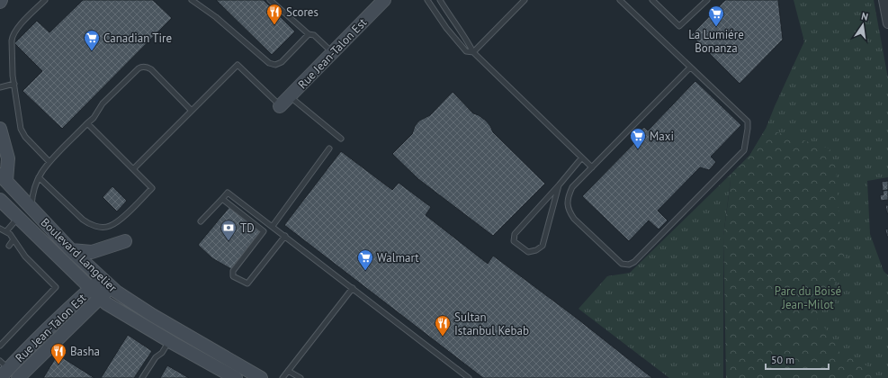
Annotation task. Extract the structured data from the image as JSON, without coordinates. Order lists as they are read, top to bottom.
{
  "streets": {
    "main road": ["Rue Jean-Talon Est", "Boulevard Langelier"]
  },
  "crossings": [
    ["Rue Jean-Talon Est", "Boulevard Langelier"]
  ],
  "parks": ["Parc du Boisé Jean-Milot"],
  "places": {
    "restaurant": ["Scores", "Sultan Istanbul Kebab", "Basha"],
    "supermarket": [
      "La Lumiére Bonanza",
      "Canadian Tire",
      "Maxi",
      "Walmart"
    ],
    "bank": ["TD"]
  },
  "scale_bar": "50 m",
  "north": "top"
}
